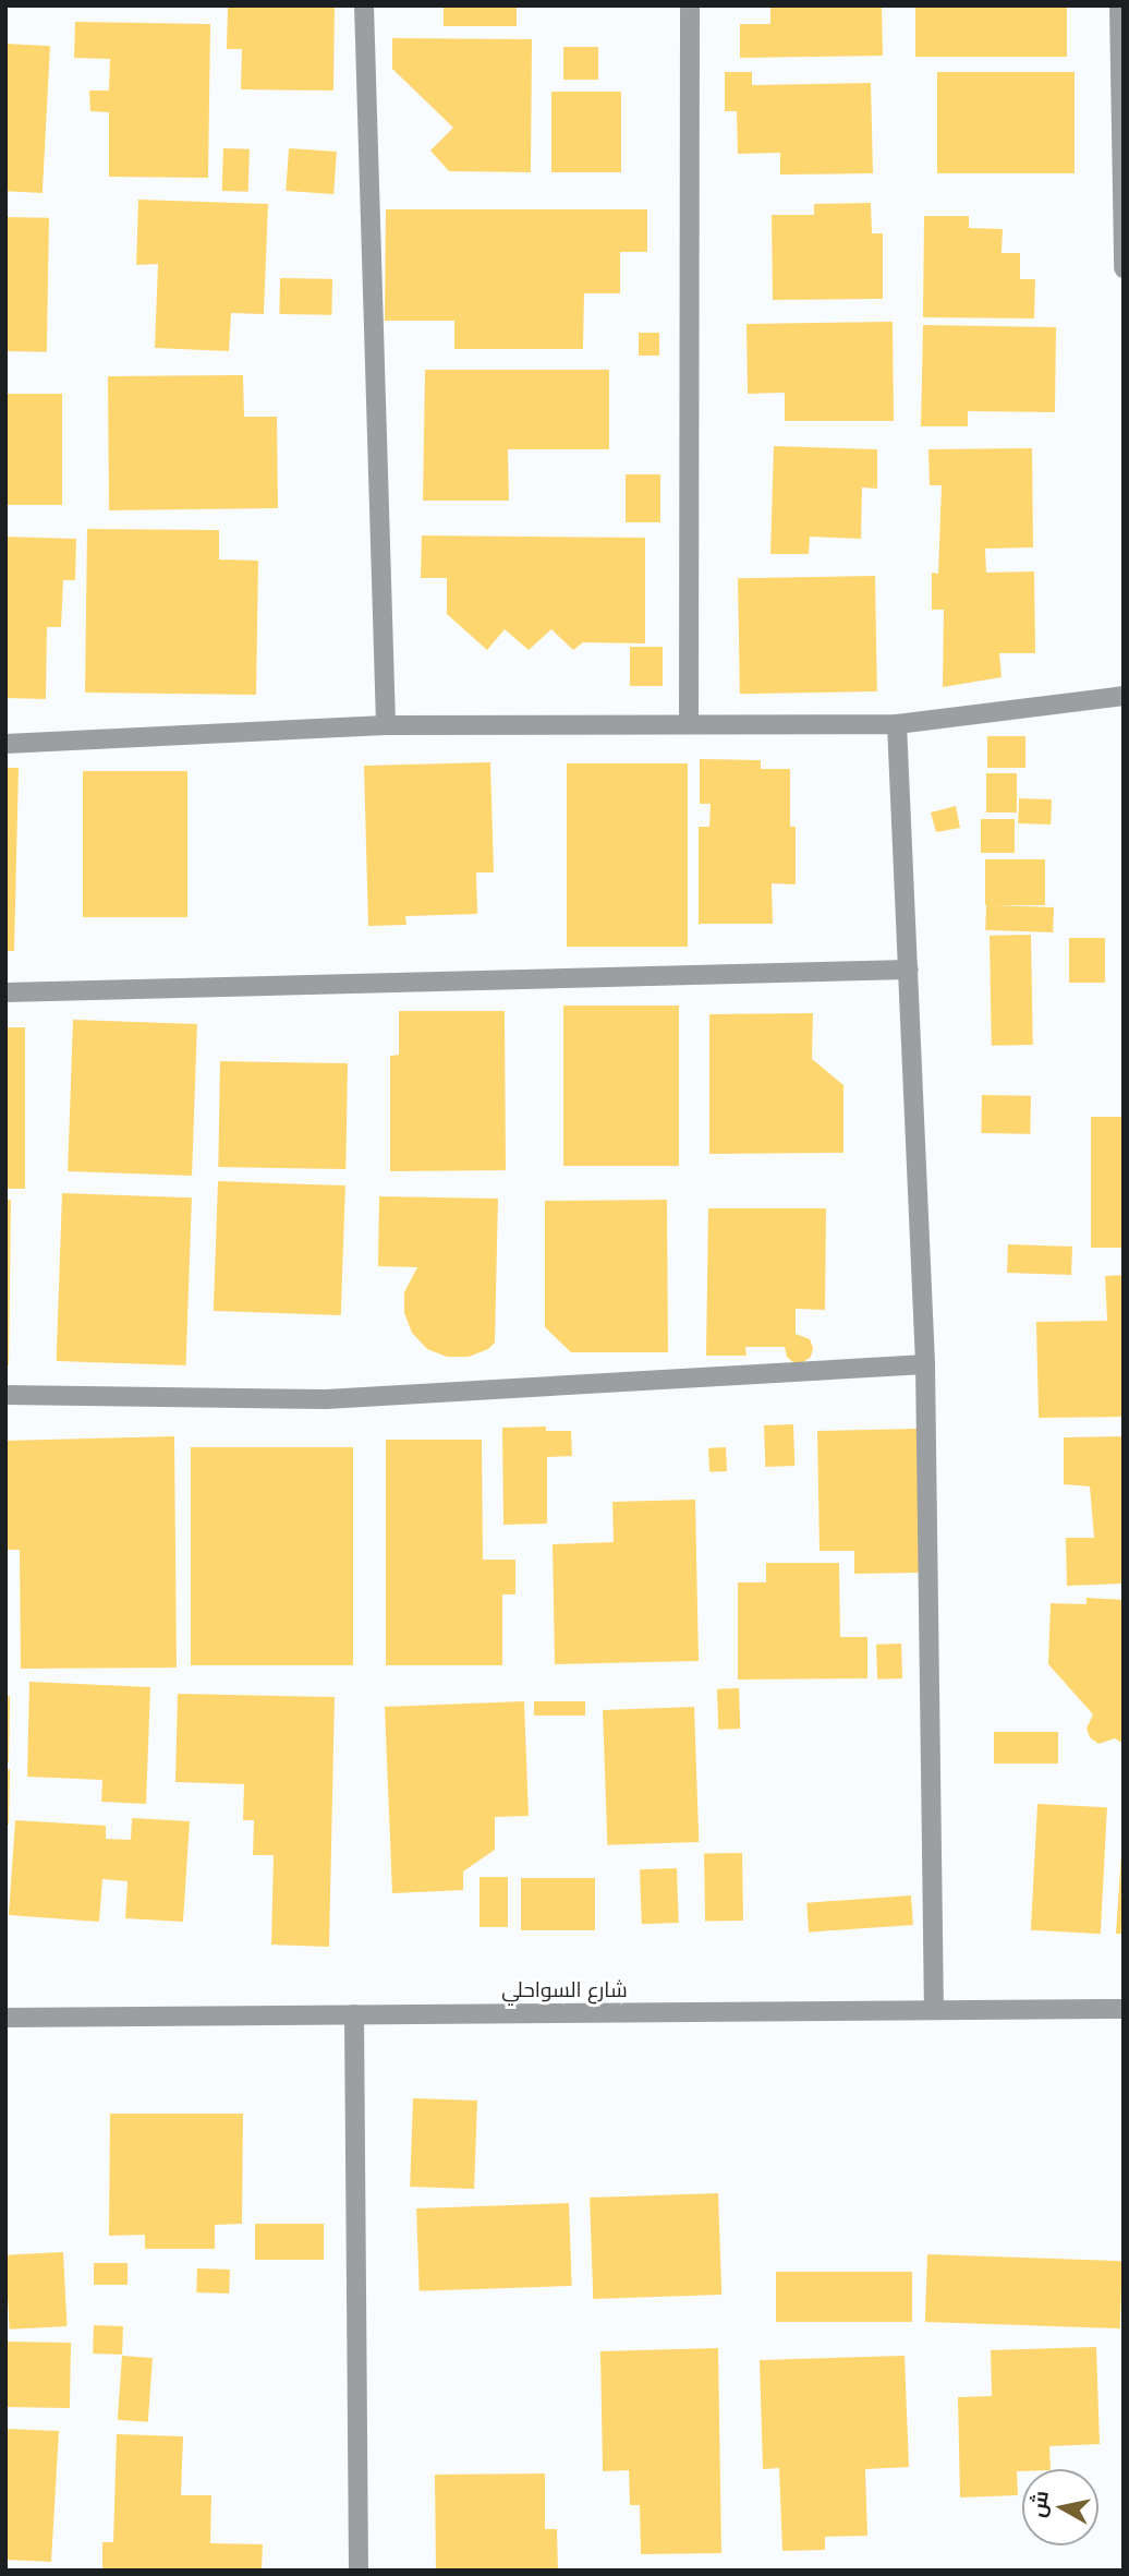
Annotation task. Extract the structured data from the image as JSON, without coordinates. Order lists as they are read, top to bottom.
{
  "streets": {
    "street": ["شارع السواحلي"]
  },
  "north": "left"
}
